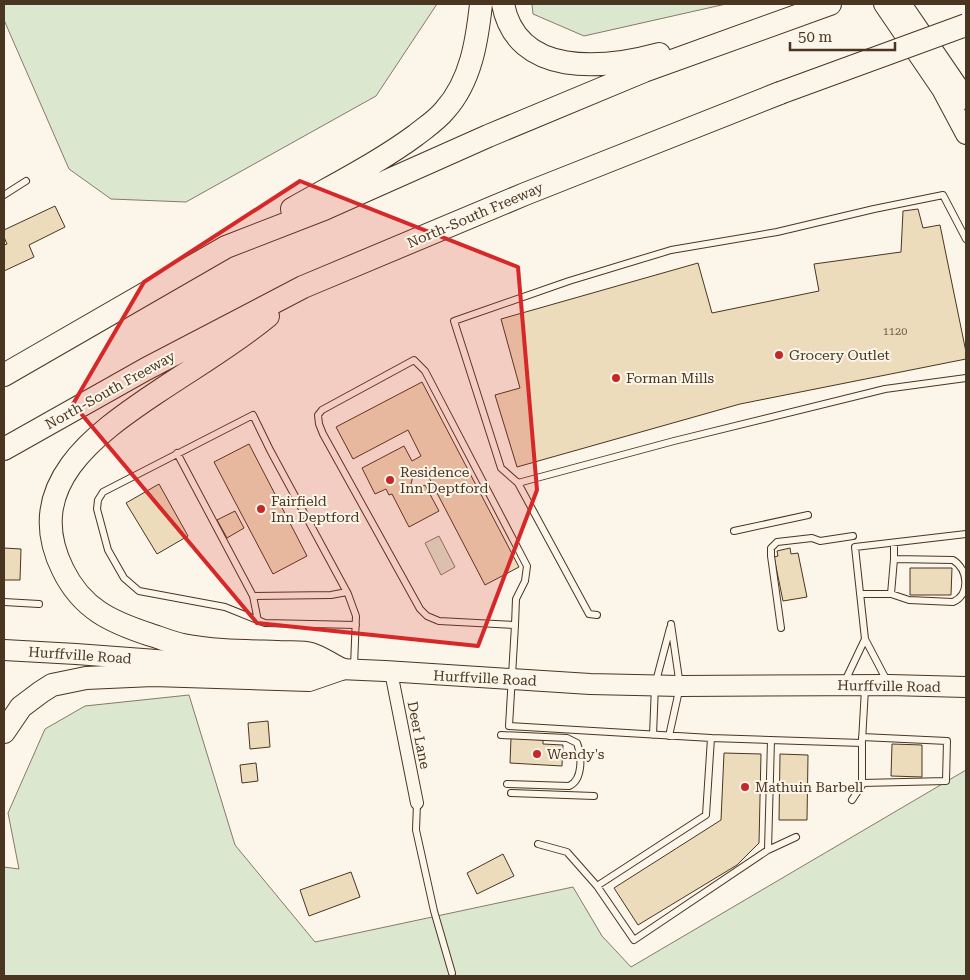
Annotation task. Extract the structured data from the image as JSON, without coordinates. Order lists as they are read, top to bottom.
{
  "streets": {
    "highway": ["North-South Freeway"],
    "main road": ["Hurffville Road"],
    "street": ["Deer Lane"]
  },
  "crossings": [
    ["Hurffville Road", "Deer Lane"]
  ],
  "places": [
    "Grocery Outlet",
    "Forman Mills",
    "Residence Inn Deptford",
    "Fairfield Inn Deptford",
    "Wendy's",
    "Mathuin Barbell"
  ],
  "house_numbers": ["1120"],
  "scale_bar": "50 m"
}
